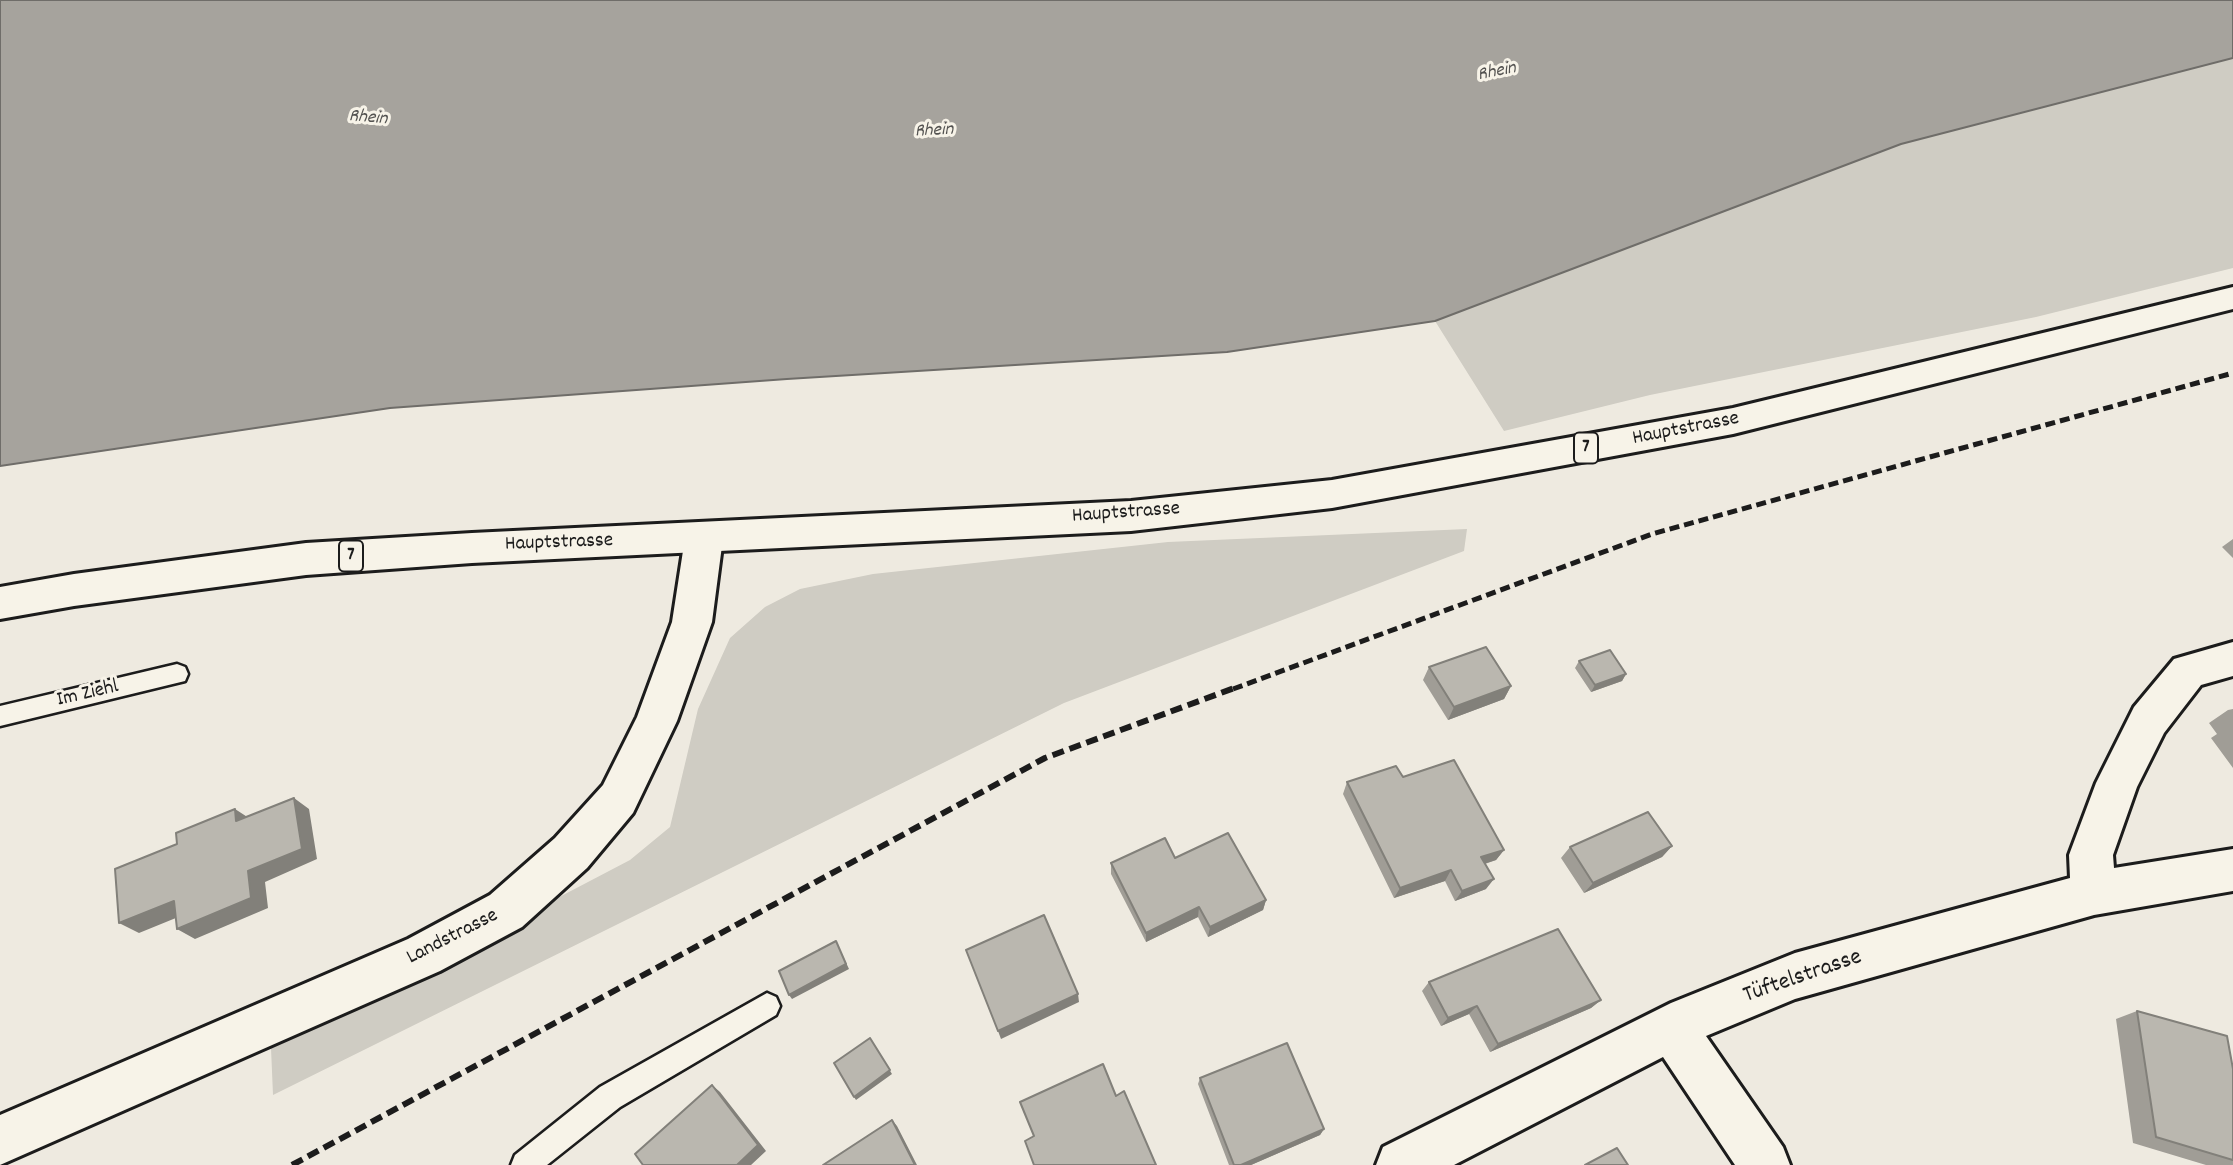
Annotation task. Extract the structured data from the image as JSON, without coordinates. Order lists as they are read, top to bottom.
{
  "streets": {
    "main road": [
      "Hauptstrasse",
      "7",
      "Landstrasse",
      "Tüftelstrasse"
    ],
    "lane": ["Im Ziehl"]
  },
  "crossings": [
    ["Hauptstrasse", "Landstrasse"]
  ],
  "water": ["Rhein"]
}
